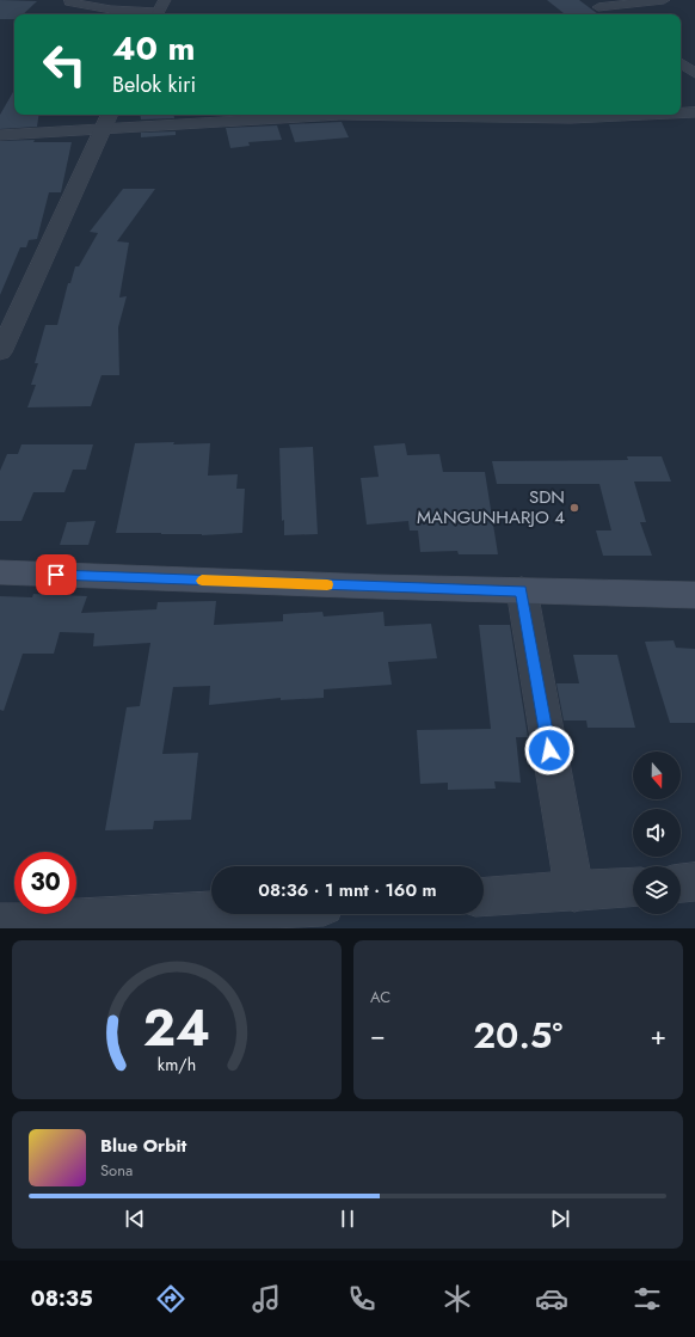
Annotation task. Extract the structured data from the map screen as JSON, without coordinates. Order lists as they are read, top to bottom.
{
  "places": ["SDN MANGUNHARJO 4"],
  "north": "bottom",
  "page": {
    "turn": ["40 m", "Belok kiri"],
    "limit": "30",
    "trip": "08:36 · 1 mnt · 160 m",
    "tile": "AC",
    "heat": ["−", "20.5°", "+"],
    "song": ["Blue Orbit", "Sona"],
    "tabs": "08:35",
    "gauge": ["24", "km/h"]
  }
}
